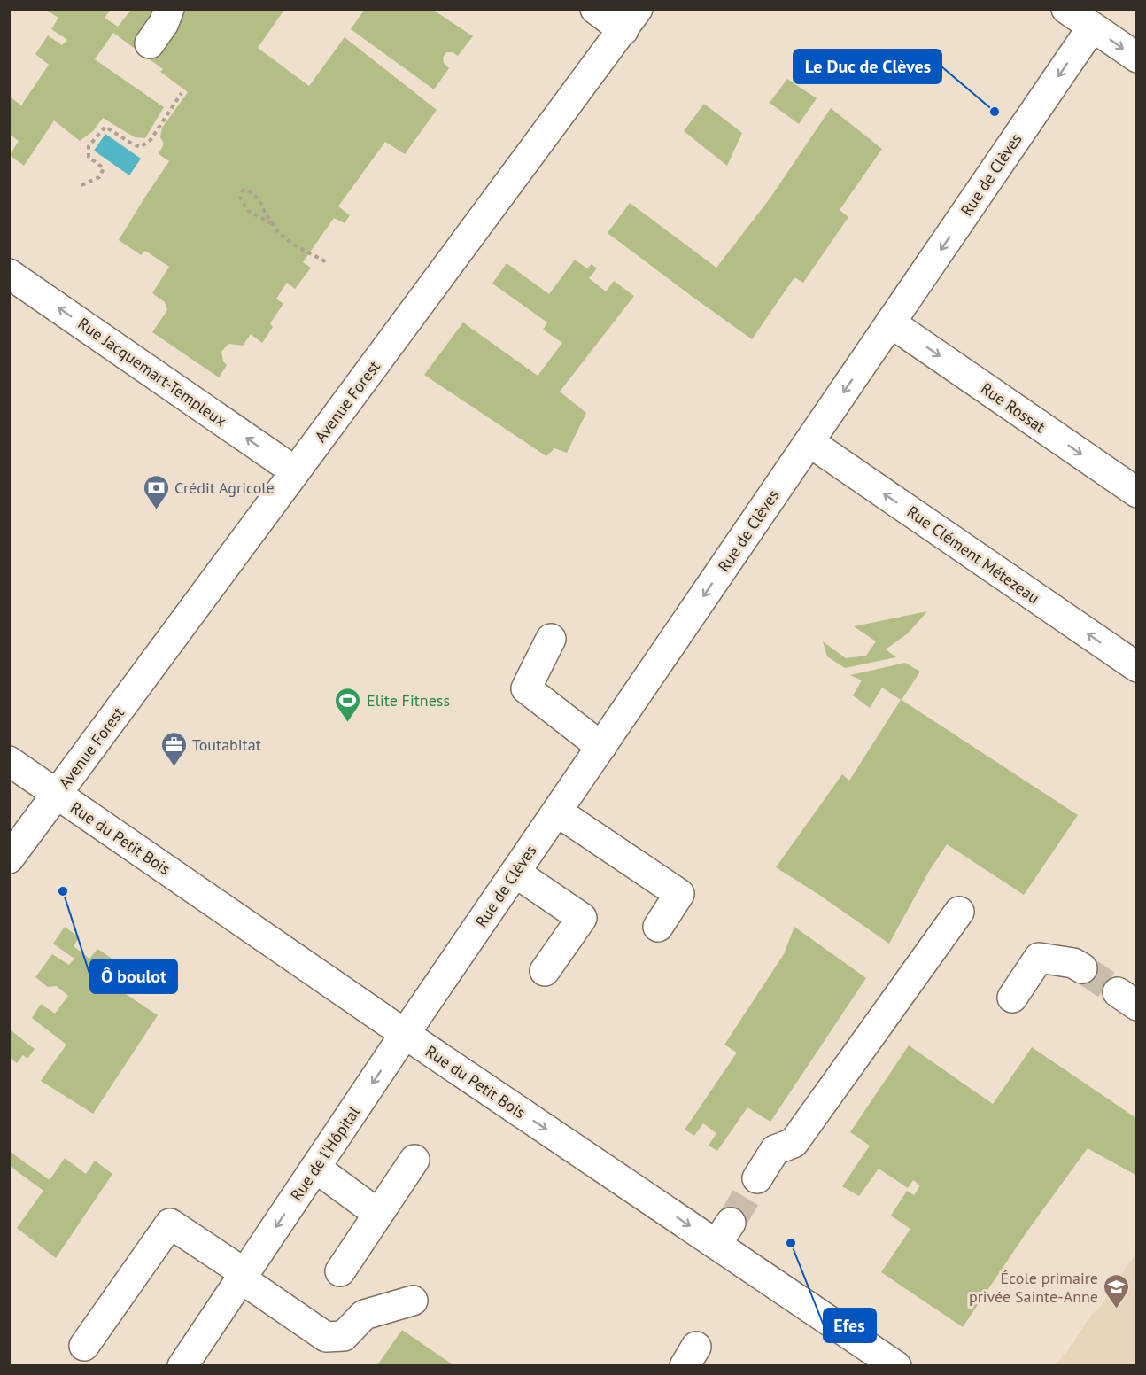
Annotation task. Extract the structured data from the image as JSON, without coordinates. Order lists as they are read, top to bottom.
{
  "streets": {
    "street": [
      "Rue de Clèves",
      "Rue Jacquemart-Templeux",
      "Avenue Forest",
      "Rue Rossat",
      "Rue Clément Métezeau",
      "Rue du Petit Bois",
      "Rue de l'Hôpital"
    ]
  },
  "crossings": [
    ["Rue de Clèves", "Rue Rossat"],
    ["Rue de Clèves", "Rue Clément Métezeau"],
    ["Rue de Clèves", "Rue du Petit Bois"],
    ["Rue de Clèves", "Rue de l'Hôpital"],
    ["Rue Jacquemart-Templeux", "Avenue Forest"],
    ["Avenue Forest", "Rue du Petit Bois"],
    ["Rue du Petit Bois", "Rue de l'Hôpital"]
  ],
  "one_way": [
    "Rue de Clèves",
    "Rue Jacquemart-Templeux",
    "Rue Rossat",
    "Rue Clément Métezeau",
    "Rue du Petit Bois"
  ],
  "places": {
    "other": ["Le Duc de Clèves", "Ô boulot", "Efes"],
    "bank": ["Crédit Agricole"],
    "sports": ["Elite Fitness"],
    "office": ["Toutabitat"],
    "school or university": ["École primaire privée Sainte-Anne"]
  }
}
